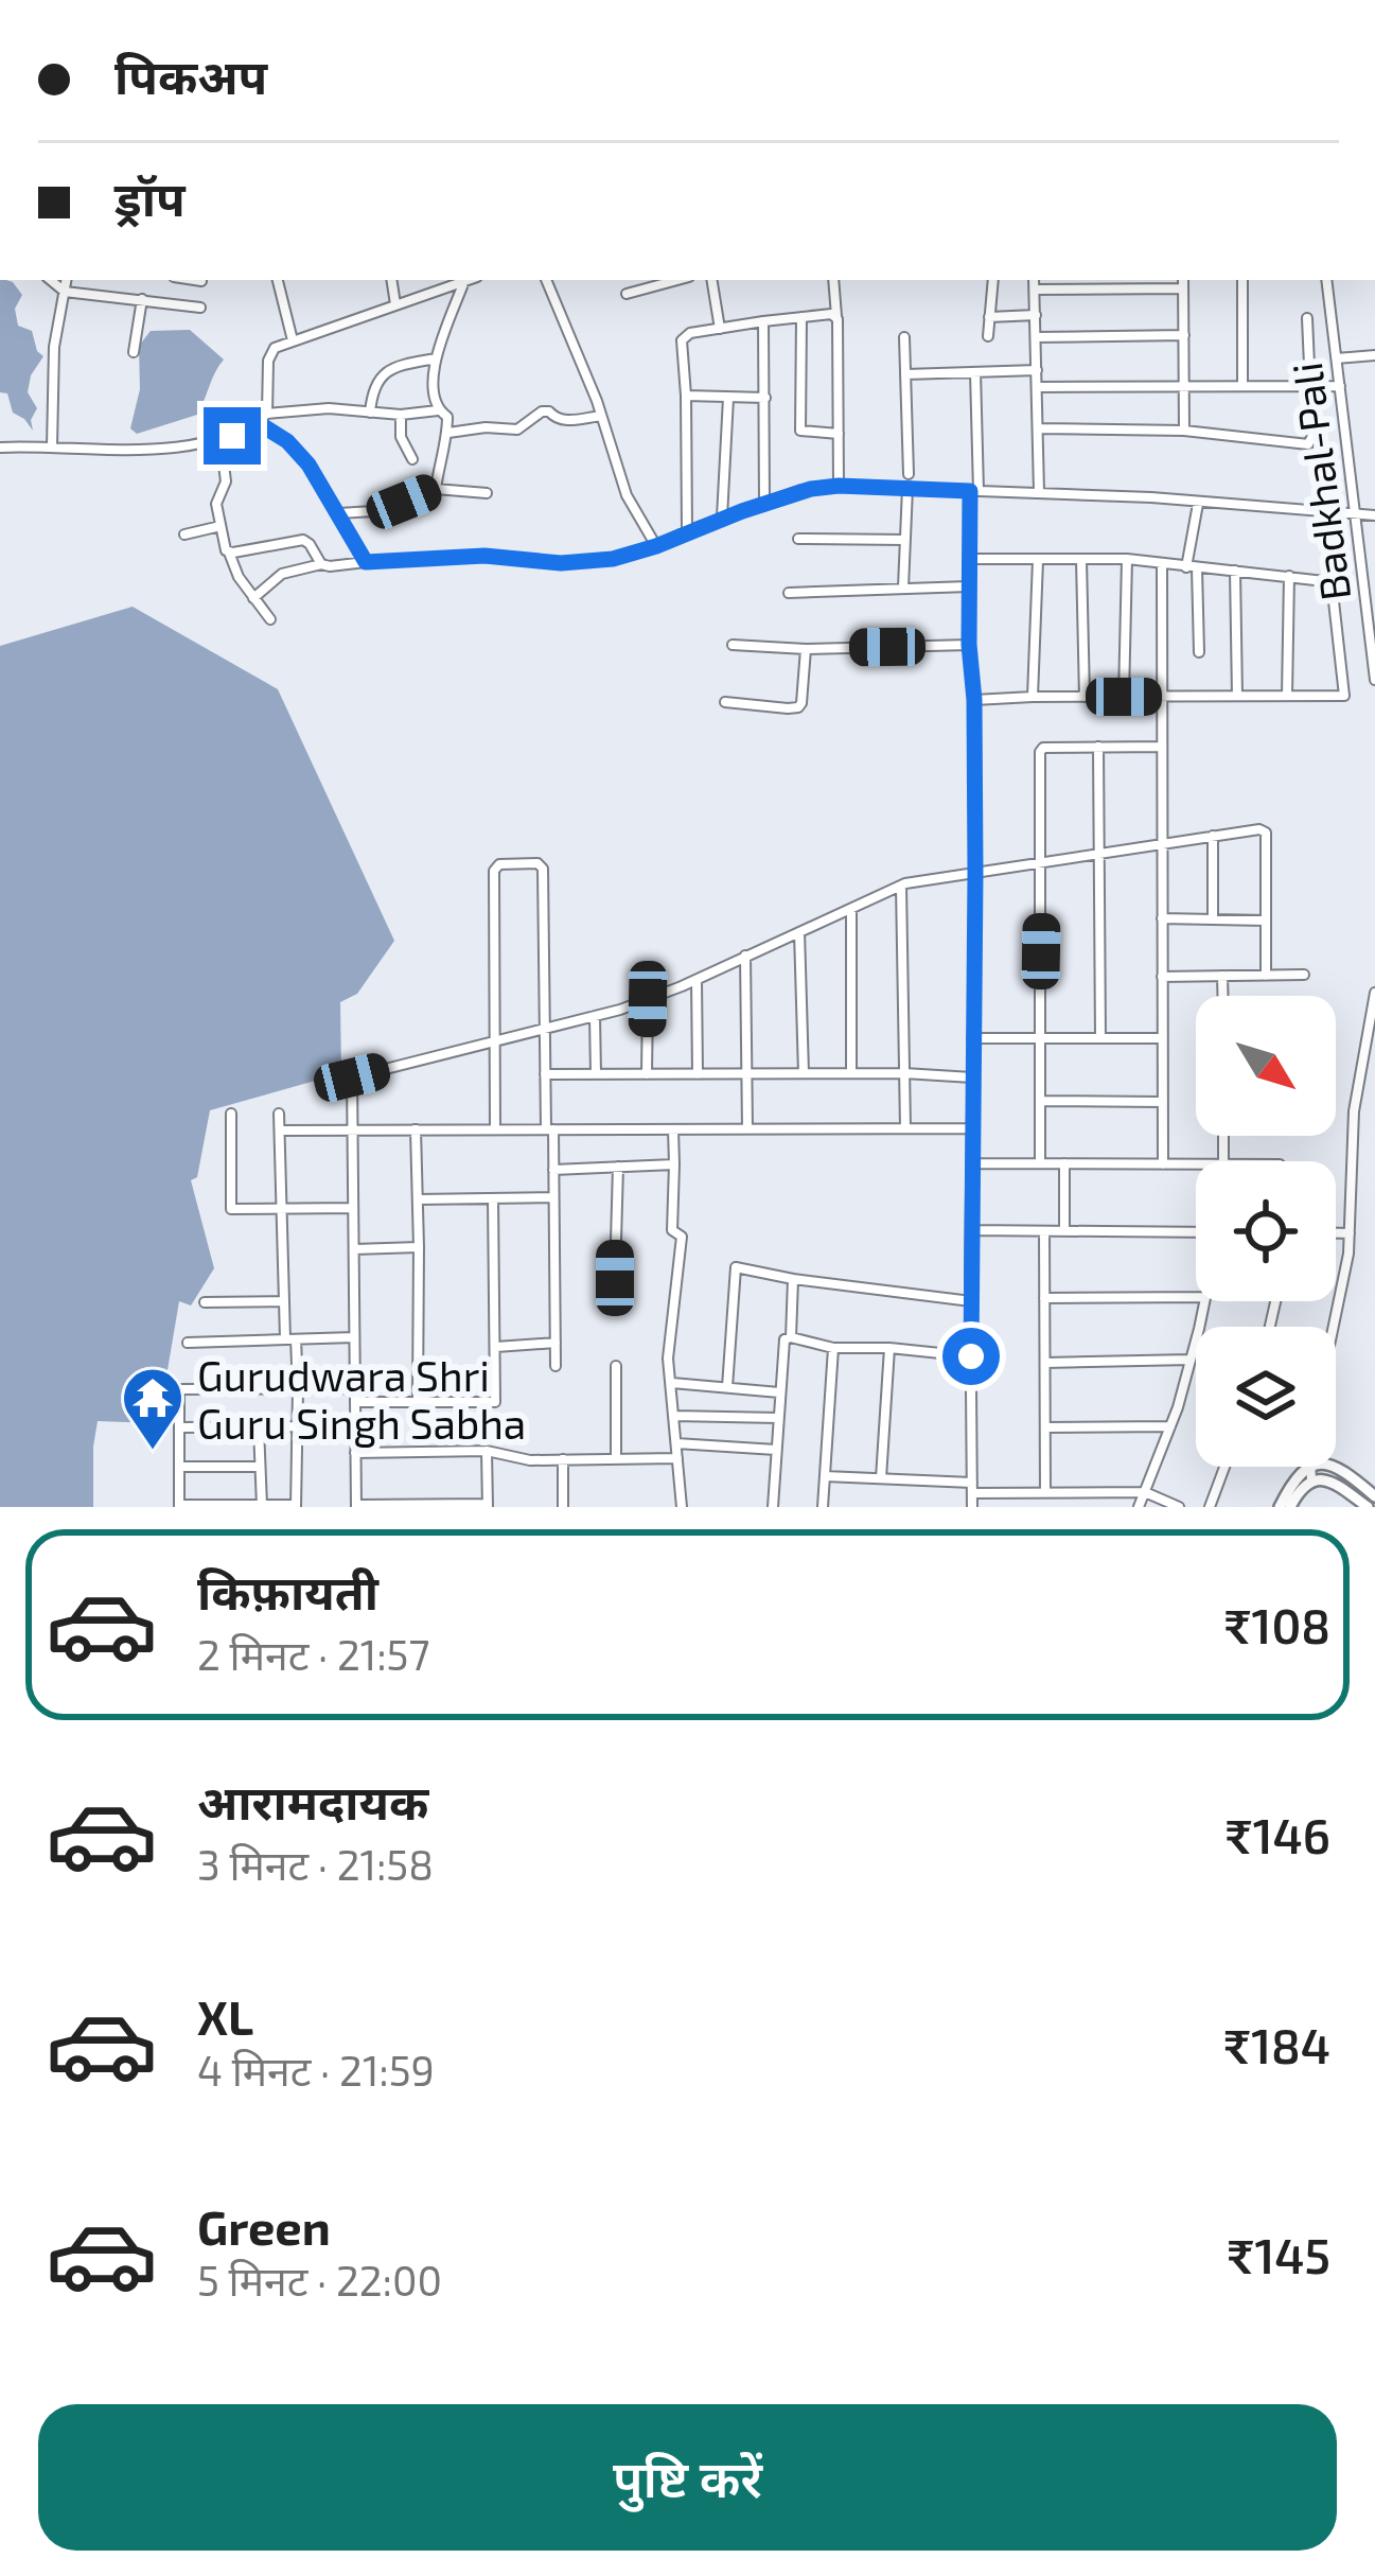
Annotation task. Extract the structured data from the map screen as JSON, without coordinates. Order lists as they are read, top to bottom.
{
  "streets": {
    "street": ["Badkhal-Pali"]
  },
  "places": {
    "temple": ["Gurudwara Shri Guru Singh Sabha"]
  },
  "north": "bottom right",
  "page": {
    "banner": ["पिकअप", "ड्रॉप"],
    "list": [
      {
        "name": "किफ़ायती",
        "note": "2 मिनट · 21:57",
        "value": "₹108"
      },
      {
        "name": "आरामदायक",
        "note": "3 मिनट · 21:58",
        "value": "₹146"
      },
      {
        "name": "XL",
        "note": "4 मिनट · 21:59",
        "value": "₹184"
      },
      {
        "name": "Green",
        "note": "5 मिनट · 22:00",
        "value": "₹145"
      }
    ],
    "buttons": "पुष्टि करें"
  }
}
